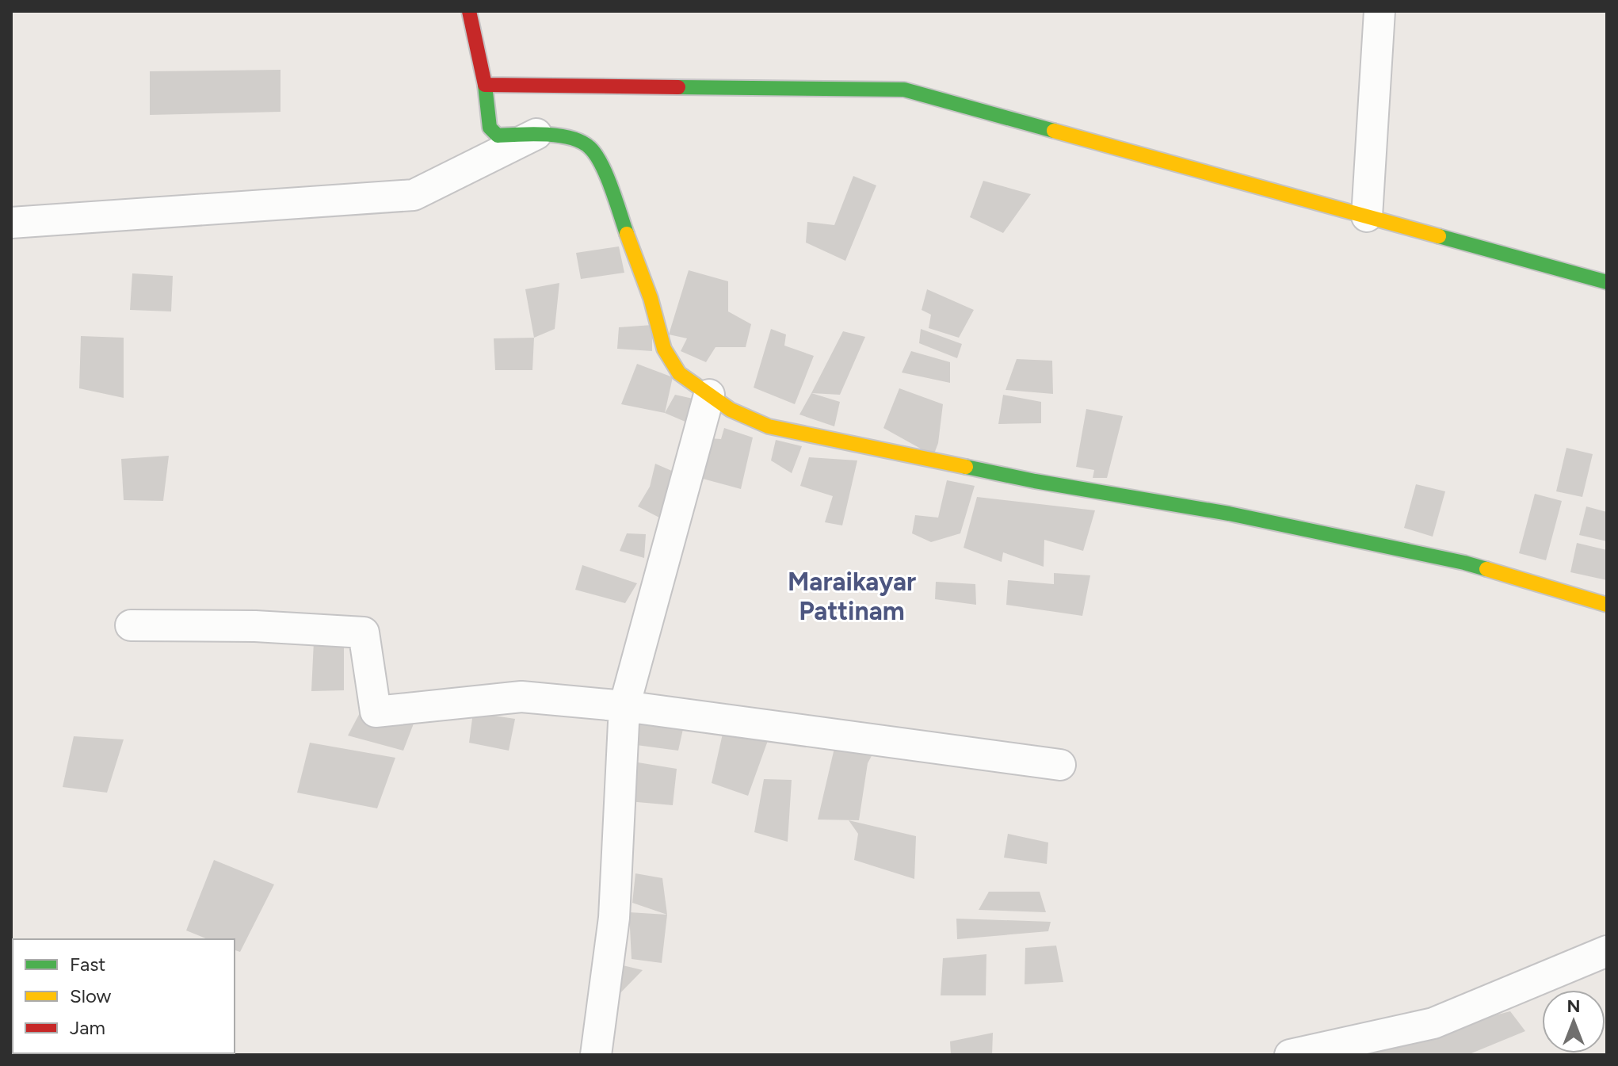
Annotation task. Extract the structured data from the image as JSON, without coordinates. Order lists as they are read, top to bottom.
{
  "districts": ["Maraikayar Pattinam"],
  "legend": ["Fast", "Slow", "Jam"],
  "north": "top"
}
